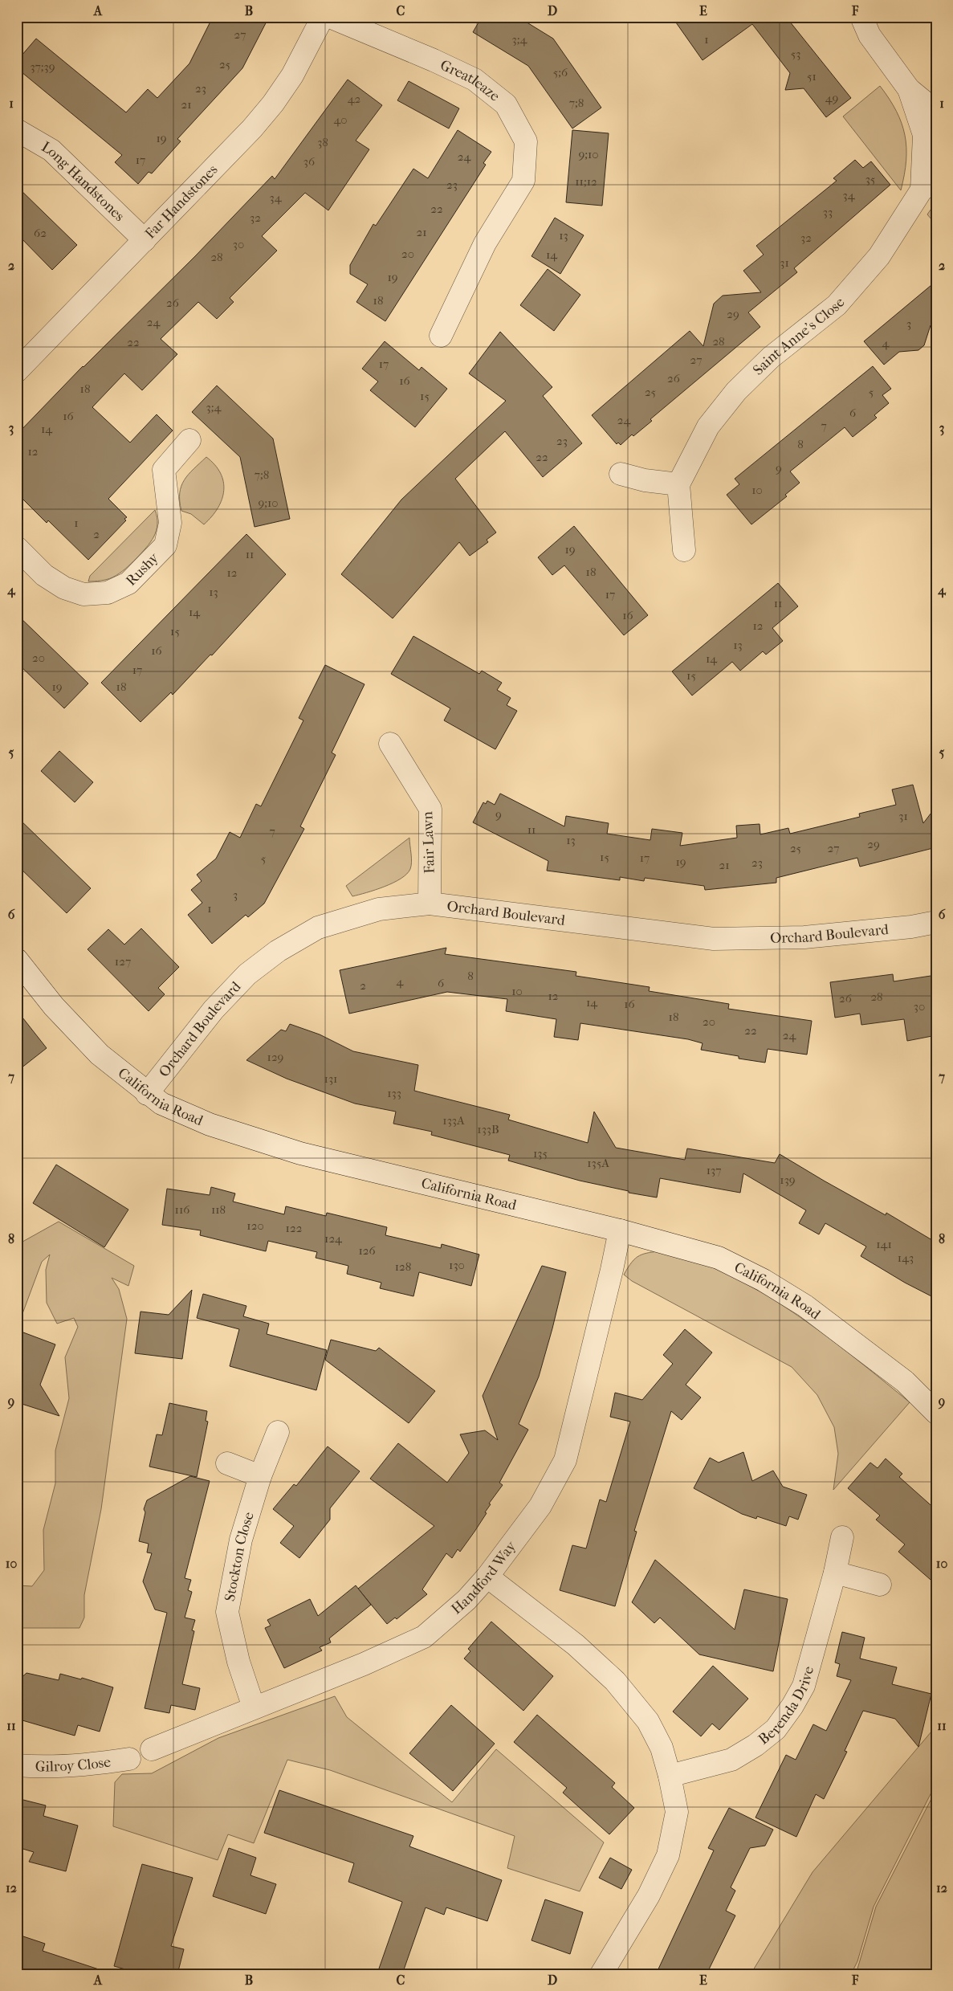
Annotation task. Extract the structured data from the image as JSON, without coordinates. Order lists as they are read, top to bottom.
{
  "streets": {
    "street": [
      "Greatleaze",
      "Long Handstones",
      "Far Handstones",
      "Saint Anne's Close",
      "Rushy",
      "Fair Lawn",
      "Orchard Boulevard",
      "California Road",
      "Stockton Close",
      "Handford Way",
      "Berenda Drive",
      "Gilroy Close"
    ]
  },
  "crossings": [
    ["Long Handstones", "Far Handstones"],
    ["Fair Lawn", "Orchard Boulevard"],
    ["Orchard Boulevard", "California Road"],
    ["California Road", "Handford Way"],
    ["Stockton Close", "Handford Way"]
  ],
  "house_numbers": [
    "27",
    "3;4",
    "1",
    "53",
    "25",
    "37;39",
    "5;6",
    "51",
    "23",
    "49",
    "42",
    "7;8",
    "21",
    "40",
    "19",
    "38",
    "9;10",
    "24",
    "17",
    "36",
    "35",
    "11;12",
    "23",
    "34",
    "34",
    "22",
    "33",
    "32",
    "21",
    "62",
    "13",
    "32",
    "30",
    "20",
    "14",
    "28",
    "31",
    "19",
    "18",
    "26",
    "29",
    "24",
    "3",
    "28",
    "22",
    "4",
    "27",
    "17",
    "26",
    "16",
    "18",
    "25",
    "5",
    "15",
    "3;4",
    "6",
    "16",
    "24",
    "7",
    "14",
    "23",
    "8",
    "12",
    "22",
    "9",
    "7;8",
    "10",
    "9;10",
    "1",
    "2",
    "19",
    "11",
    "18",
    "12",
    "13",
    "17",
    "11",
    "14",
    "16",
    "12",
    "15",
    "13",
    "16",
    "20",
    "14",
    "17",
    "15",
    "19",
    "18",
    "9",
    "31",
    "11",
    "7",
    "13",
    "29",
    "25",
    "27",
    "15",
    "17",
    "5",
    "19",
    "23",
    "21",
    "3",
    "1",
    "127",
    "8",
    "4",
    "6",
    "2",
    "10",
    "12",
    "28",
    "26",
    "14",
    "16",
    "30",
    "18",
    "20",
    "22",
    "24",
    "129",
    "131",
    "133",
    "133A",
    "133B",
    "135",
    "135A",
    "137",
    "139",
    "116",
    "118",
    "120",
    "122",
    "124",
    "141",
    "126",
    "143",
    "130",
    "128"
  ],
  "grid": {
    "columns": [
      "A",
      "B",
      "C",
      "D",
      "E",
      "F"
    ],
    "rows": [
      "1",
      "2",
      "3",
      "4",
      "5",
      "6",
      "7",
      "8",
      "9",
      "10",
      "11",
      "12"
    ]
  }
}
